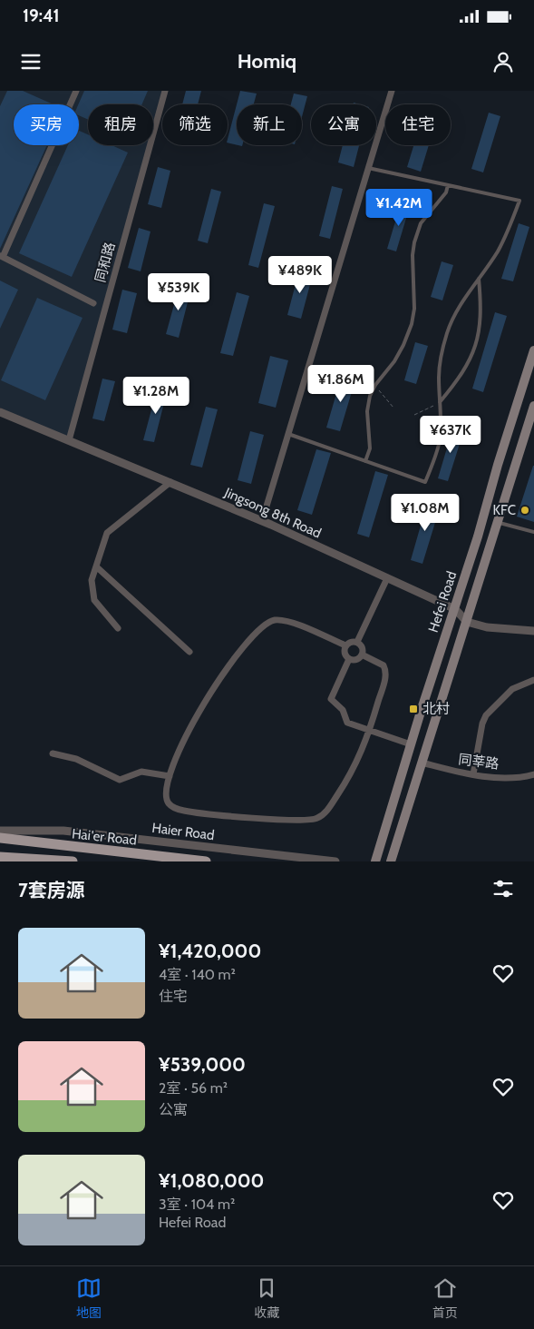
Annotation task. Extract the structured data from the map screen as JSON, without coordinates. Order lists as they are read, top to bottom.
{
  "streets": {
    "main road": ["Hefei Road", "Hai'er Road"],
    "street": [
      "同和路",
      "Jingsong 8th Road",
      "同莘路",
      "Haier Road"
    ]
  },
  "crossings": [
    ["同和路", "Jingsong 8th Road"],
    ["Jingsong 8th Road", "Hefei Road"]
  ],
  "places": {
    "other": ["KFC"],
    "transit": ["北村"]
  },
  "page": {
    "status": "19:41",
    "header": "Homiq",
    "chip": [
      "买房",
      "租房",
      "筛选",
      "新上",
      "公寓",
      "住宅"
    ],
    "price": [
      "¥1.42M",
      "¥489K",
      "¥539K",
      "¥1.86M",
      "¥1.28M",
      "¥637K",
      "¥1.08M"
    ],
    "heading": "7套房源",
    "list": [
      {
        "name": "¥1,420,000",
        "note": "4室 · 140 m² · 住宅"
      },
      {
        "name": "¥539,000",
        "note": "2室 · 56 m² · 公寓"
      },
      {
        "name": "¥1,080,000",
        "note": "3室 · 104 m² · Hefei Road"
      }
    ],
    "tabs": ["地图", "收藏", "首页"]
  }
}
